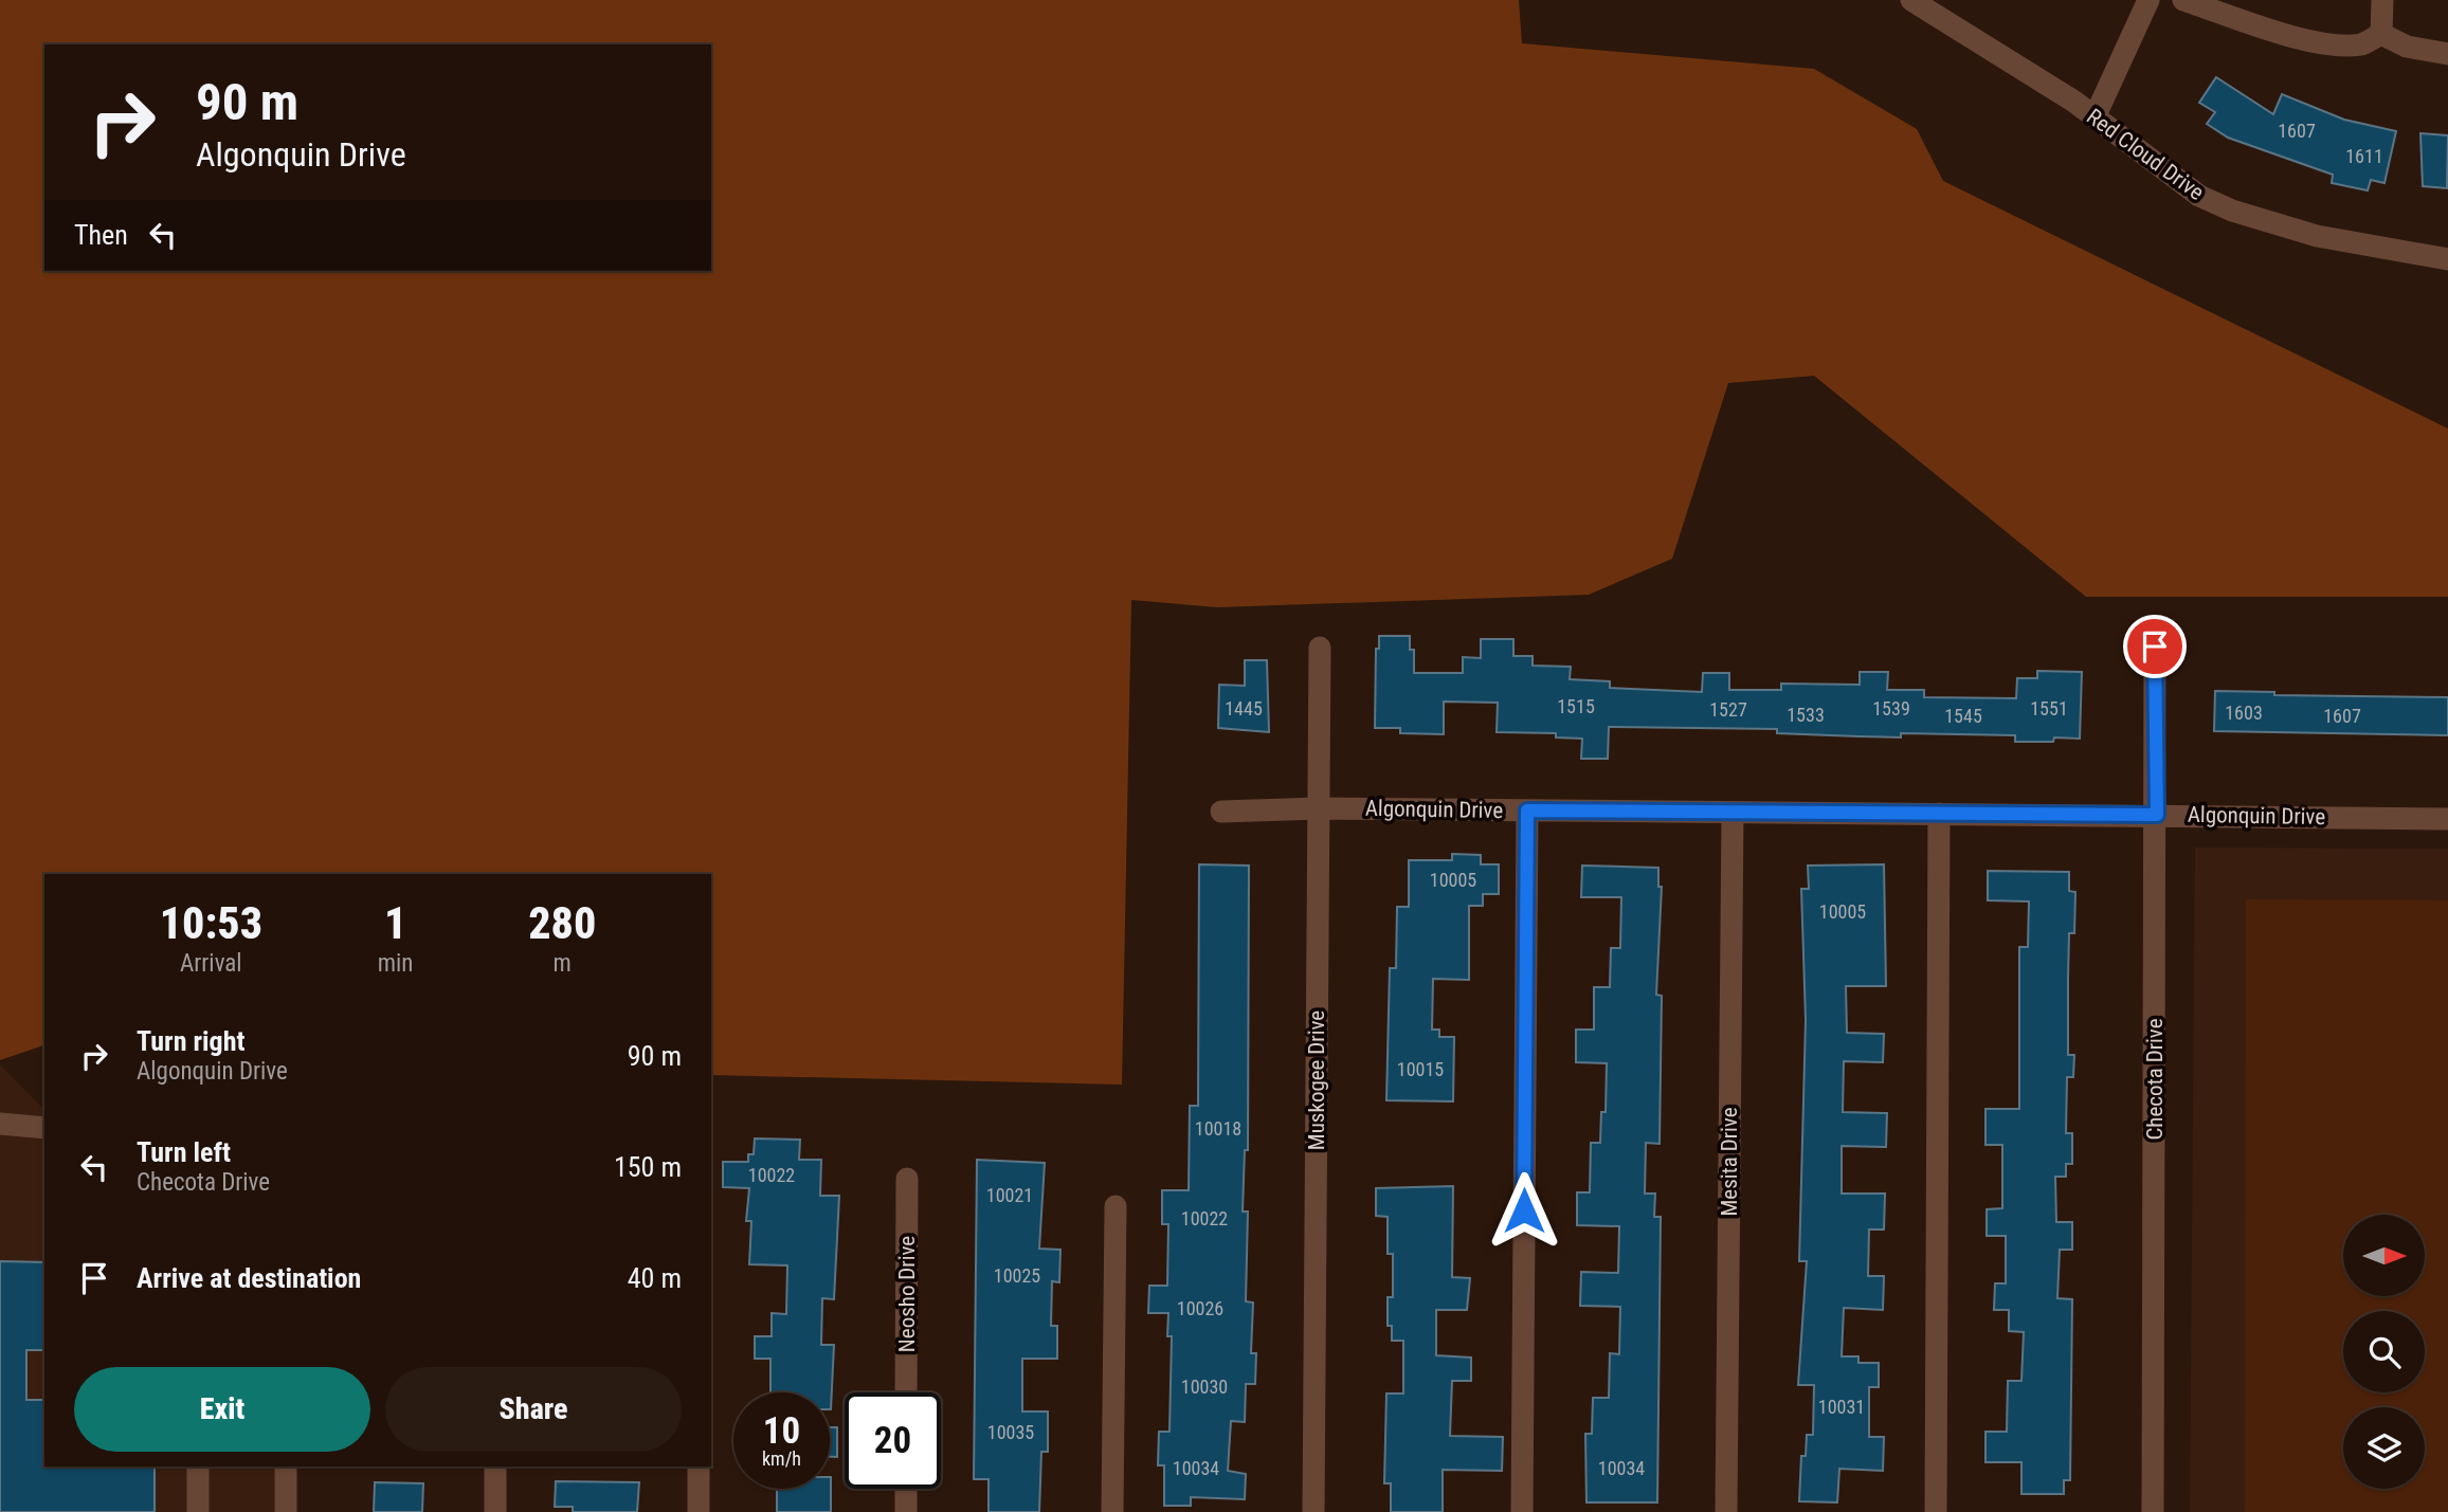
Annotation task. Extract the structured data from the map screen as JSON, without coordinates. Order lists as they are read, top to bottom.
{
  "streets": {
    "street": [
      "Red Cloud Drive",
      "Algonquin Drive",
      "Checota Drive",
      "Muskogee Drive",
      "Mesita Drive",
      "Neosho Drive"
    ]
  },
  "crossings": [
    ["Algonquin Drive", "Checota Drive"],
    ["Algonquin Drive", "Muskogee Drive"],
    ["Algonquin Drive", "Mesita Drive"]
  ],
  "house_numbers": [
    "1607",
    "1611",
    "1515",
    "1445",
    "1539",
    "1551",
    "1527",
    "1603",
    "1533",
    "1545",
    "1607",
    "10005",
    "10005",
    "10015",
    "10018",
    "10022",
    "10021",
    "10022",
    "10025",
    "10026",
    "10030",
    "10031",
    "10035",
    "10034",
    "10034"
  ],
  "north": "right",
  "page": {
    "turn": ["90 m", "Algonquin Drive"],
    "then": "Then",
    "eta": [
      "10:53",
      "Arrival",
      "1",
      "min",
      "280",
      "m"
    ],
    "list": [
      {
        "name": "Turn right",
        "note": "Algonquin Drive",
        "value": "90 m"
      },
      {
        "name": "Turn left",
        "note": "Checota Drive",
        "value": "150 m"
      },
      {
        "name": "Arrive at destination",
        "value": "40 m"
      }
    ],
    "buttons": ["Exit", "Share"],
    "speed": "10 km/h",
    "limit": "20"
  }
}
